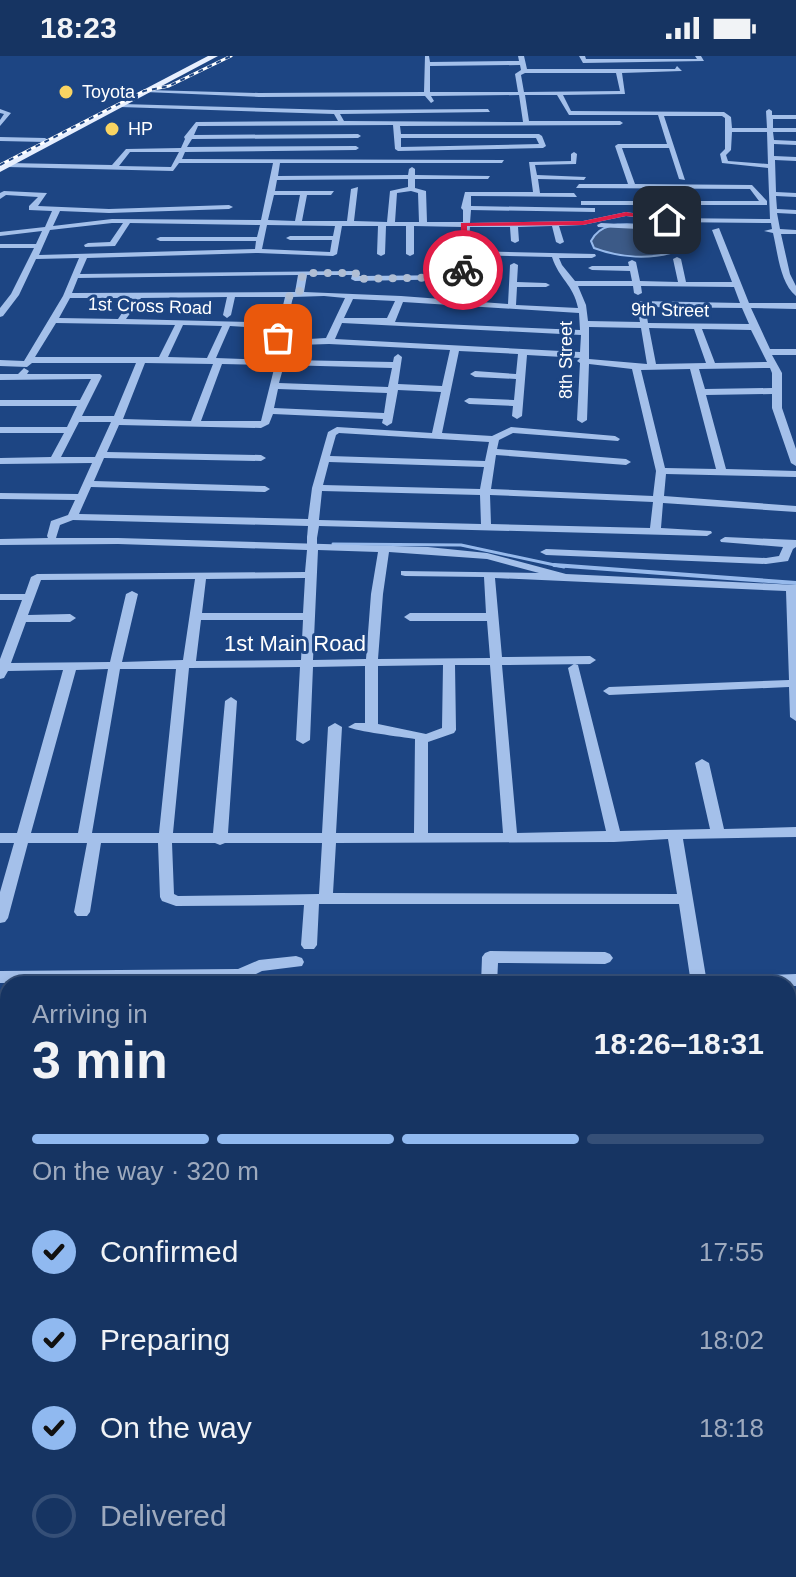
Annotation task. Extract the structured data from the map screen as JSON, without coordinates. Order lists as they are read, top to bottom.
{
  "streets": {
    "street": [
      "1st Cross Road",
      "9th Street",
      "8th Street",
      "1st Main Road"
    ]
  },
  "crossings": [
    ["9th Street", "8th Street"]
  ],
  "places": ["Toyota", "HP"],
  "page": {
    "status": "18:23",
    "heading": ["3 min", "Arriving in", "18:26–18:31"],
    "bar": "On the way · 320 m",
    "list": [
      ["Confirmed", "17:55"],
      ["Preparing", "18:02"],
      ["On the way", "18:18"],
      "Delivered"
    ]
  }
}
